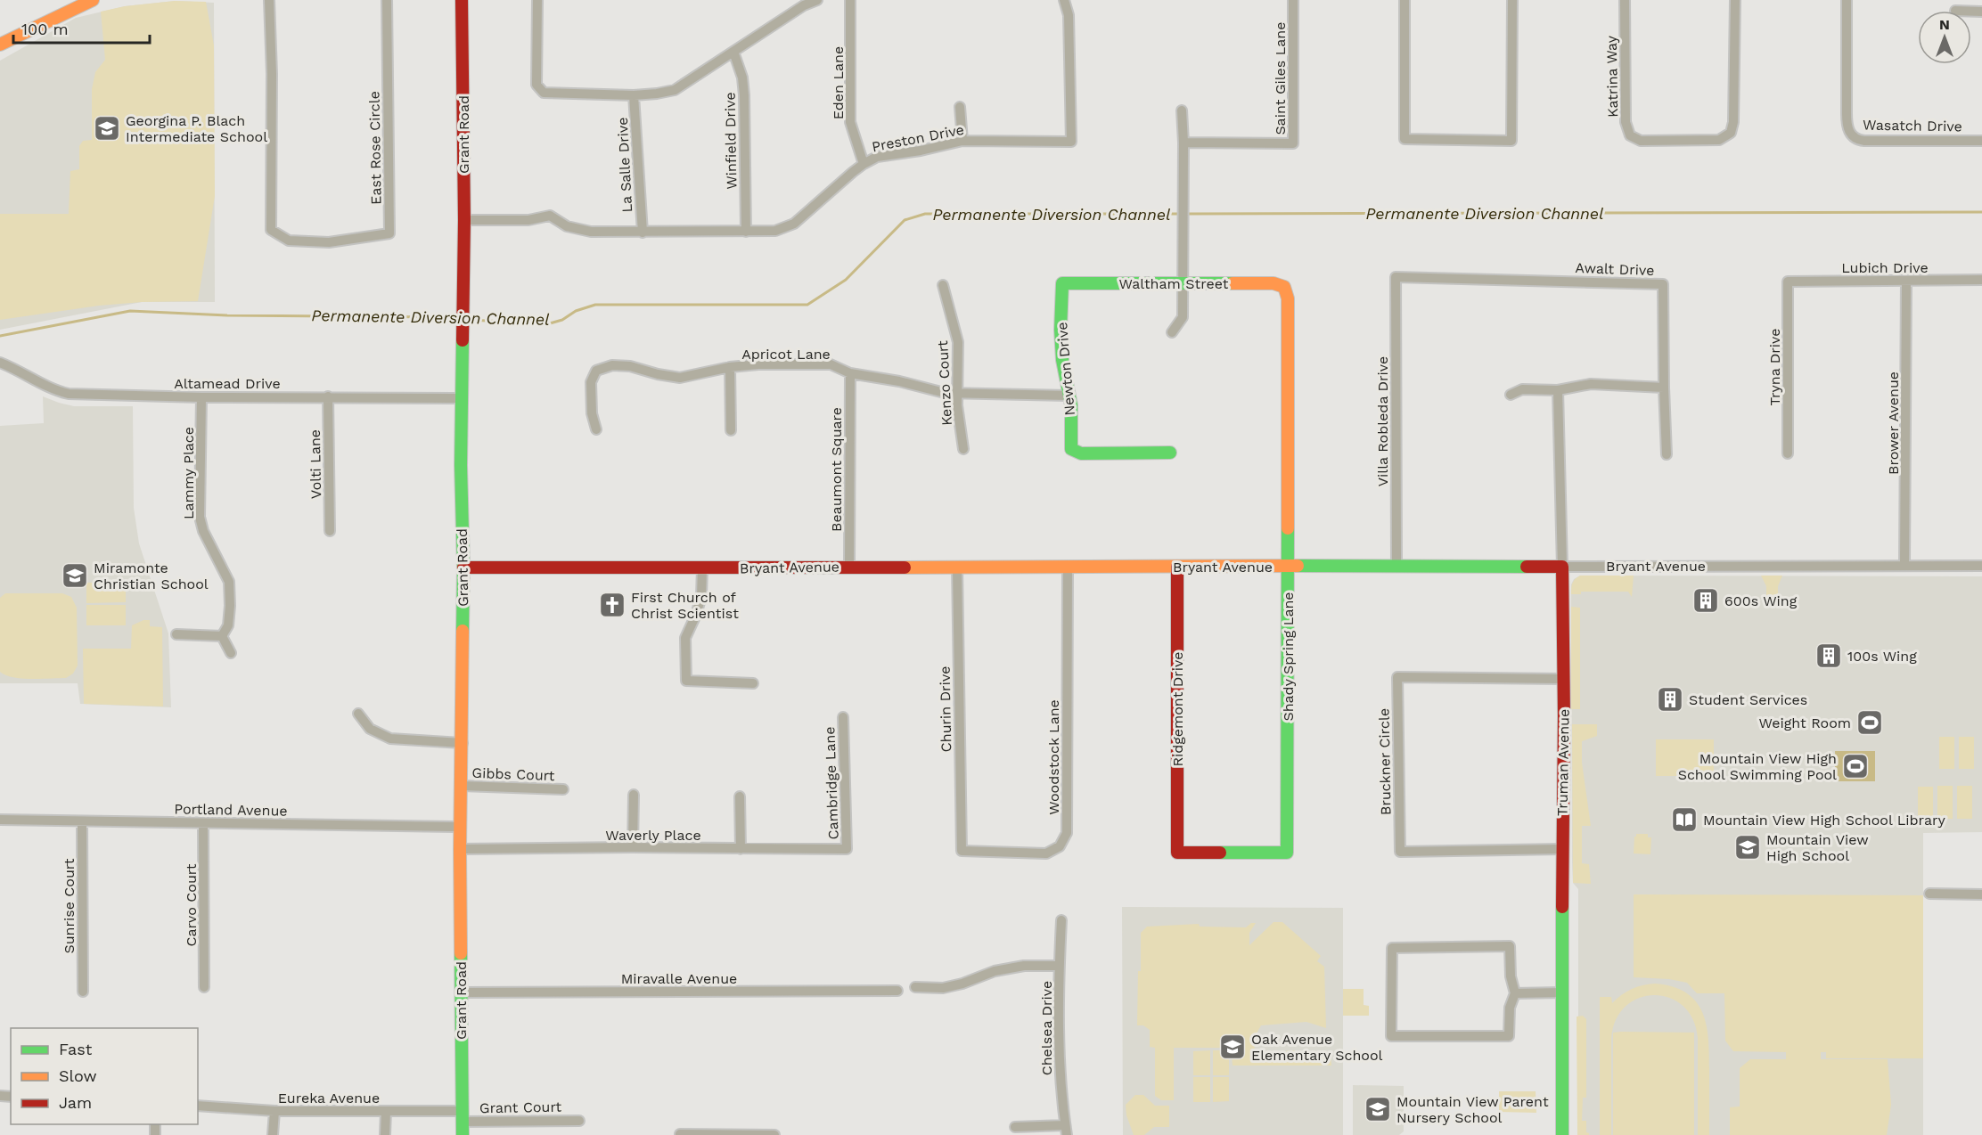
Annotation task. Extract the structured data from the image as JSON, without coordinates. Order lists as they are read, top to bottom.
{
  "streets": {
    "street": [
      "Katrina Way",
      "Saint Giles Lane",
      "Eden Lane",
      "Wasatch Drive",
      "Grant Road",
      "Preston Drive",
      "Winfield Drive",
      "East Rose Circle",
      "La Salle Drive",
      "Lubich Drive",
      "Awalt Drive",
      "Waltham Street",
      "Apricot Lane",
      "Tryna Drive",
      "Newton Drive",
      "Altamead Drive",
      "Kenzo Court",
      "Villa Robleda Drive",
      "Brower Avenue",
      "Volti Lane",
      "Beaumont Square",
      "Lammy Place",
      "Bryant Avenue",
      "Shady Spring Lane",
      "Churin Drive",
      "Ridgemont Drive",
      "Woodstock Lane",
      "Bruckner Circle",
      "Truman Avenue",
      "Gibbs Court",
      "Cambridge Lane",
      "Portland Avenue",
      "Waverly Place",
      "Carvo Court",
      "Sunrise Court",
      "Miravalle Avenue",
      "Chelsea Drive",
      "Eureka Avenue",
      "Grant Court"
    ]
  },
  "crossings": [
    ["Eden Lane", "Preston Drive"],
    ["Grant Road", "Preston Drive"],
    ["Grant Road", "Altamead Drive"],
    ["Grant Road", "Bryant Avenue"],
    ["Grant Road", "Gibbs Court"],
    ["Grant Road", "Portland Avenue"],
    ["Grant Road", "Waverly Place"],
    ["Grant Road", "Miravalle Avenue"],
    ["Grant Road", "Eureka Avenue"],
    ["Grant Road", "Grant Court"],
    ["Preston Drive", "Winfield Drive"],
    ["Preston Drive", "La Salle Drive"],
    ["Lubich Drive", "Tryna Drive"],
    ["Lubich Drive", "Brower Avenue"],
    ["Awalt Drive", "Villa Robleda Drive"],
    ["Waltham Street", "Newton Drive"],
    ["Waltham Street", "Shady Spring Lane"],
    ["Apricot Lane", "Newton Drive"],
    ["Apricot Lane", "Kenzo Court"],
    ["Apricot Lane", "Beaumont Square"],
    ["Altamead Drive", "Volti Lane"],
    ["Altamead Drive", "Lammy Place"],
    ["Villa Robleda Drive", "Bryant Avenue"],
    ["Brower Avenue", "Bryant Avenue"],
    ["Beaumont Square", "Bryant Avenue"],
    ["Bryant Avenue", "Shady Spring Lane"],
    ["Bryant Avenue", "Churin Drive"],
    ["Bryant Avenue", "Ridgemont Drive"],
    ["Bryant Avenue", "Woodstock Lane"],
    ["Bryant Avenue", "Truman Avenue"],
    ["Shady Spring Lane", "Ridgemont Drive"],
    ["Churin Drive", "Woodstock Lane"],
    ["Bruckner Circle", "Truman Avenue"],
    ["Cambridge Lane", "Waverly Place"],
    ["Portland Avenue", "Carvo Court"],
    ["Portland Avenue", "Sunrise Court"],
    ["Eureka Avenue", "Grant Court"]
  ],
  "water": ["Permanente Diversion Channel"],
  "places": {
    "school or university": [
      "Georgina P. Blach Intermediate School",
      "Miramonte Christian School",
      "Mountain View High School",
      "Oak Avenue Elementary School",
      "Mountain View Parent Nursery School"
    ],
    "building": ["600s Wing", "100s Wing", "Student Services"],
    "church": ["First Church of Christ Scientist"],
    "sports": ["Weight Room", "Mountain View High School Swimming Pool"],
    "library": ["Mountain View High School Library"]
  },
  "legend": ["Fast", "Slow", "Jam"],
  "scale_bar": "100 m",
  "north": "top"
}
